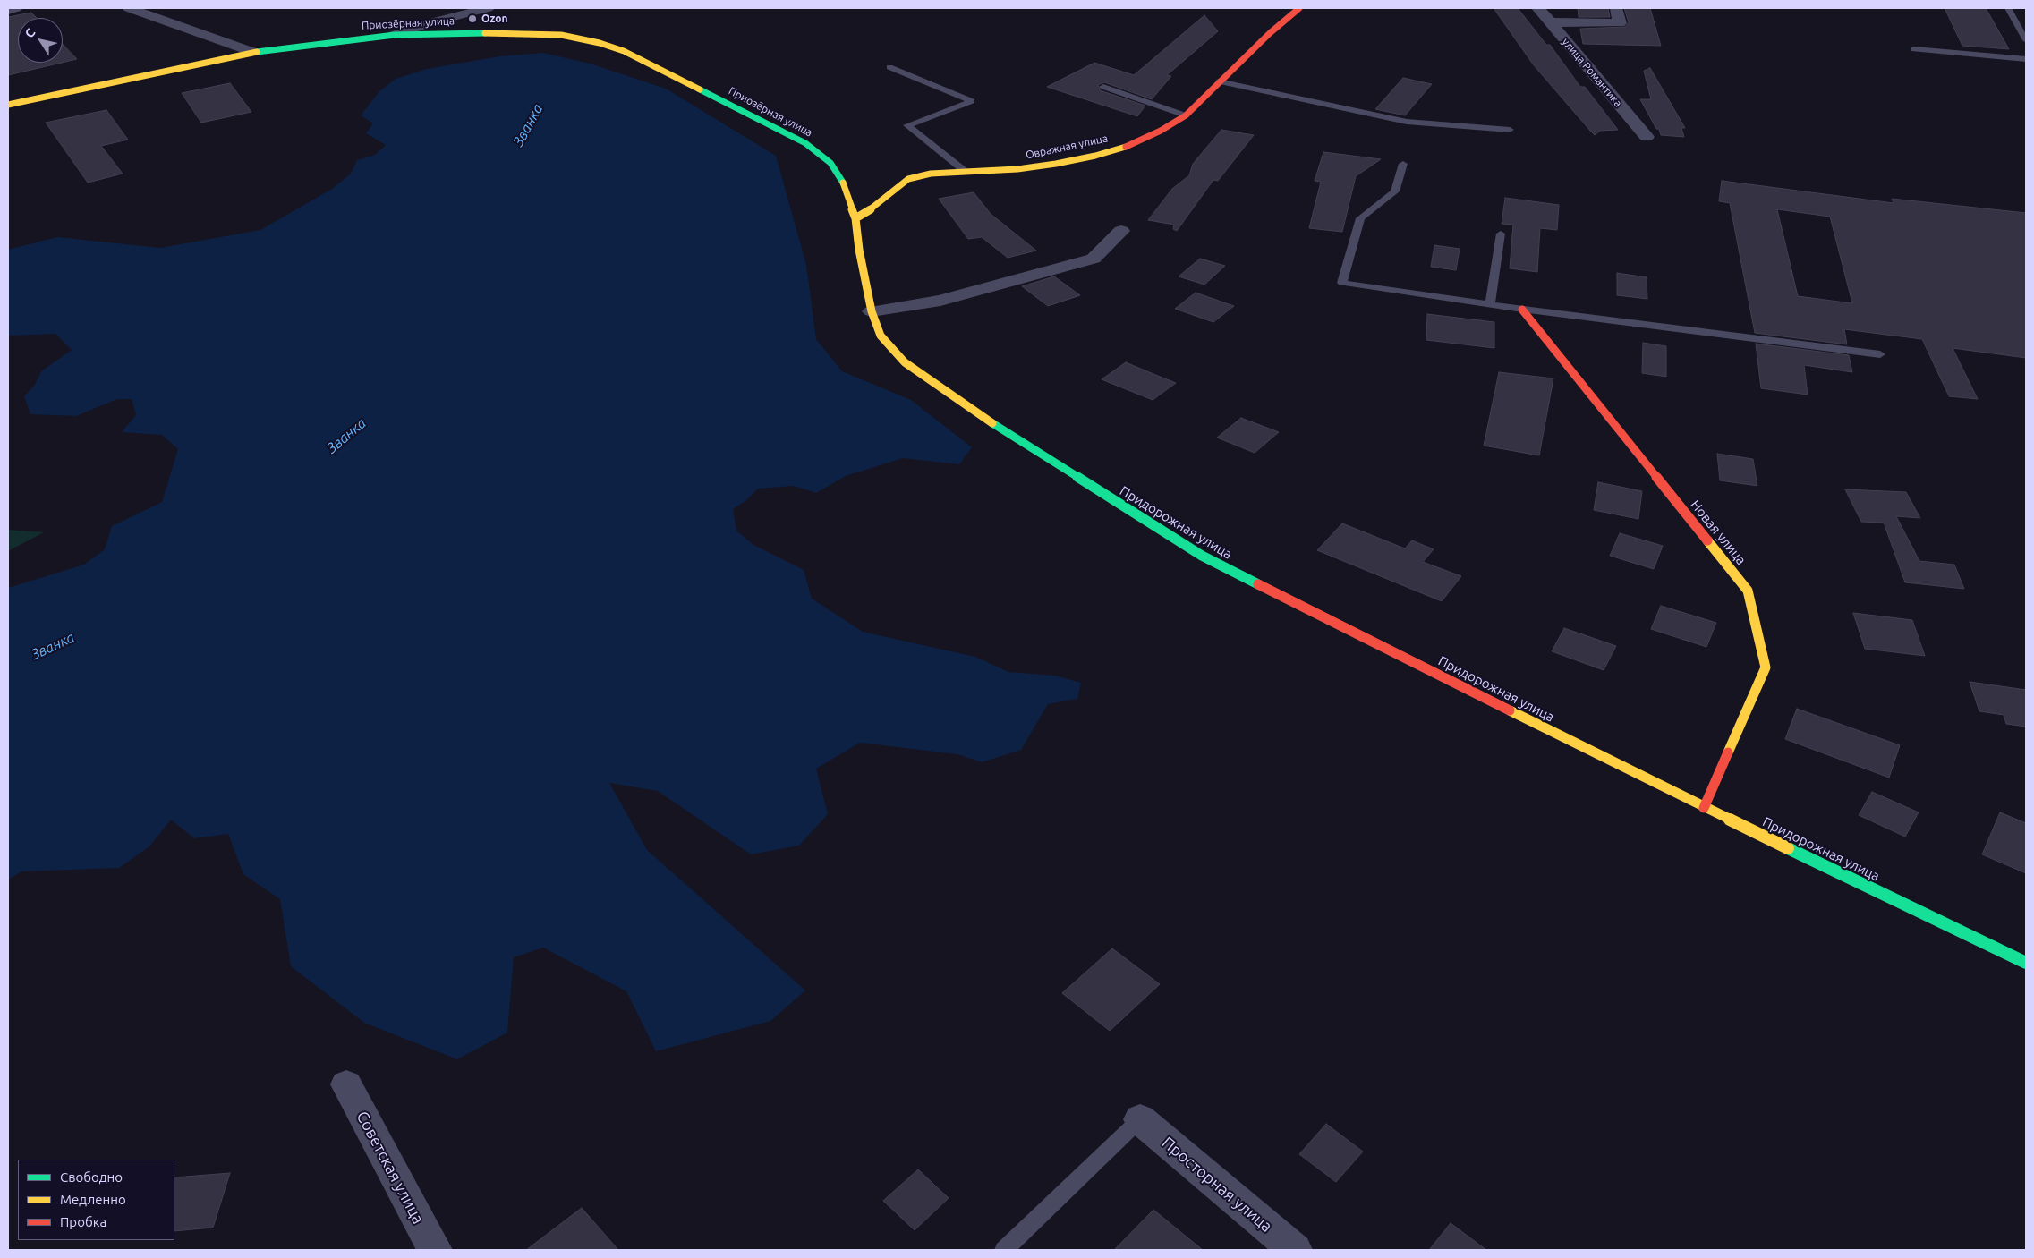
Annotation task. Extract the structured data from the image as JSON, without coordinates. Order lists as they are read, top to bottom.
{
  "streets": {
    "street": [
      "Приозёрная улица",
      "улица Романтика",
      "Овражная улица",
      "Придорожная улица",
      "Новая улица",
      "Советская улица",
      "Просторная улица"
    ]
  },
  "crossings": [
    ["Приозёрная улица", "Овражная улица"],
    ["Приозёрная улица", "Придорожная улица"],
    ["Придорожная улица", "Новая улица"]
  ],
  "water": ["Званка"],
  "places": ["Ozon"],
  "legend": ["Свободно", "Медленно", "Пробка"],
  "north": "top left"
}
